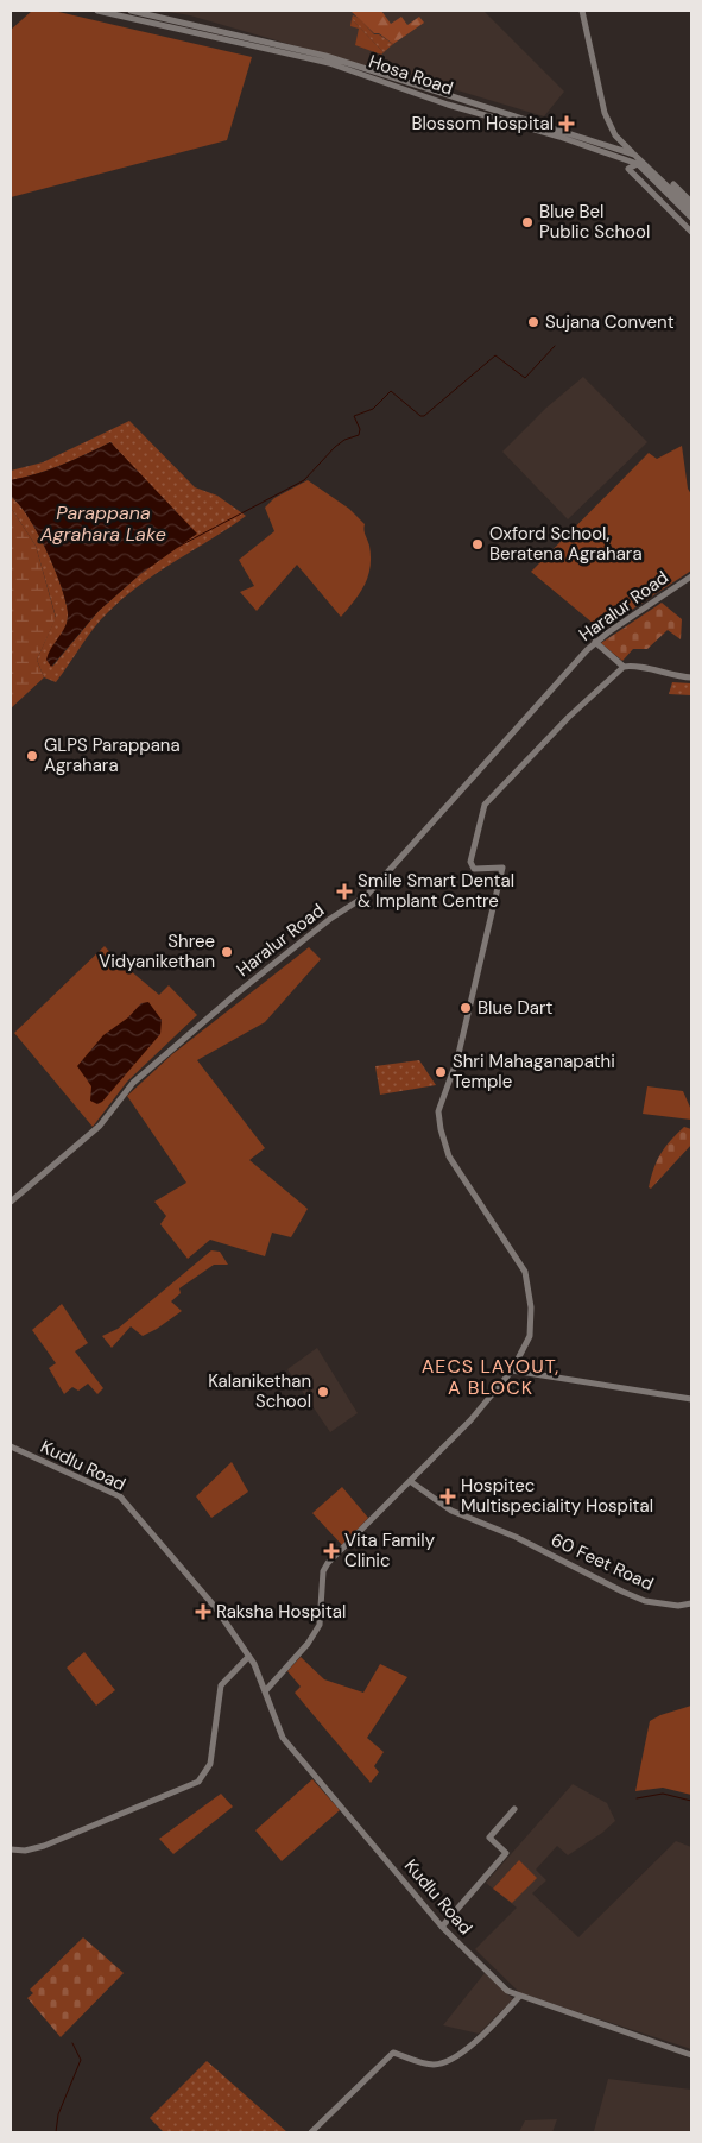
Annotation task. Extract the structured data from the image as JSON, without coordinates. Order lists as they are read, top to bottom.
{
  "streets": {
    "street": [
      "Hosa Road",
      "Haralur Road",
      "Kudlu Road",
      "60 Feet Road"
    ]
  },
  "districts": ["AECS LAYOUT, A BLOCK"],
  "water": ["Parappana Agrahara Lake"],
  "places": {
    "health": [
      "Blossom Hospital",
      "Smile Smart Dental & Implant Centre",
      "Hospitec Multispeciality Hospital",
      "Vita Family Clinic",
      "Raksha Hospital"
    ],
    "other": [
      "Blue Bel Public School",
      "Sujana Convent",
      "Oxford School, Beratena Agrahara",
      "GLPS Parappana Agrahara",
      "Shree Vidyanikethan",
      "Blue Dart",
      "Shri Mahaganapathi Temple",
      "Kalanikethan School"
    ]
  }
}
